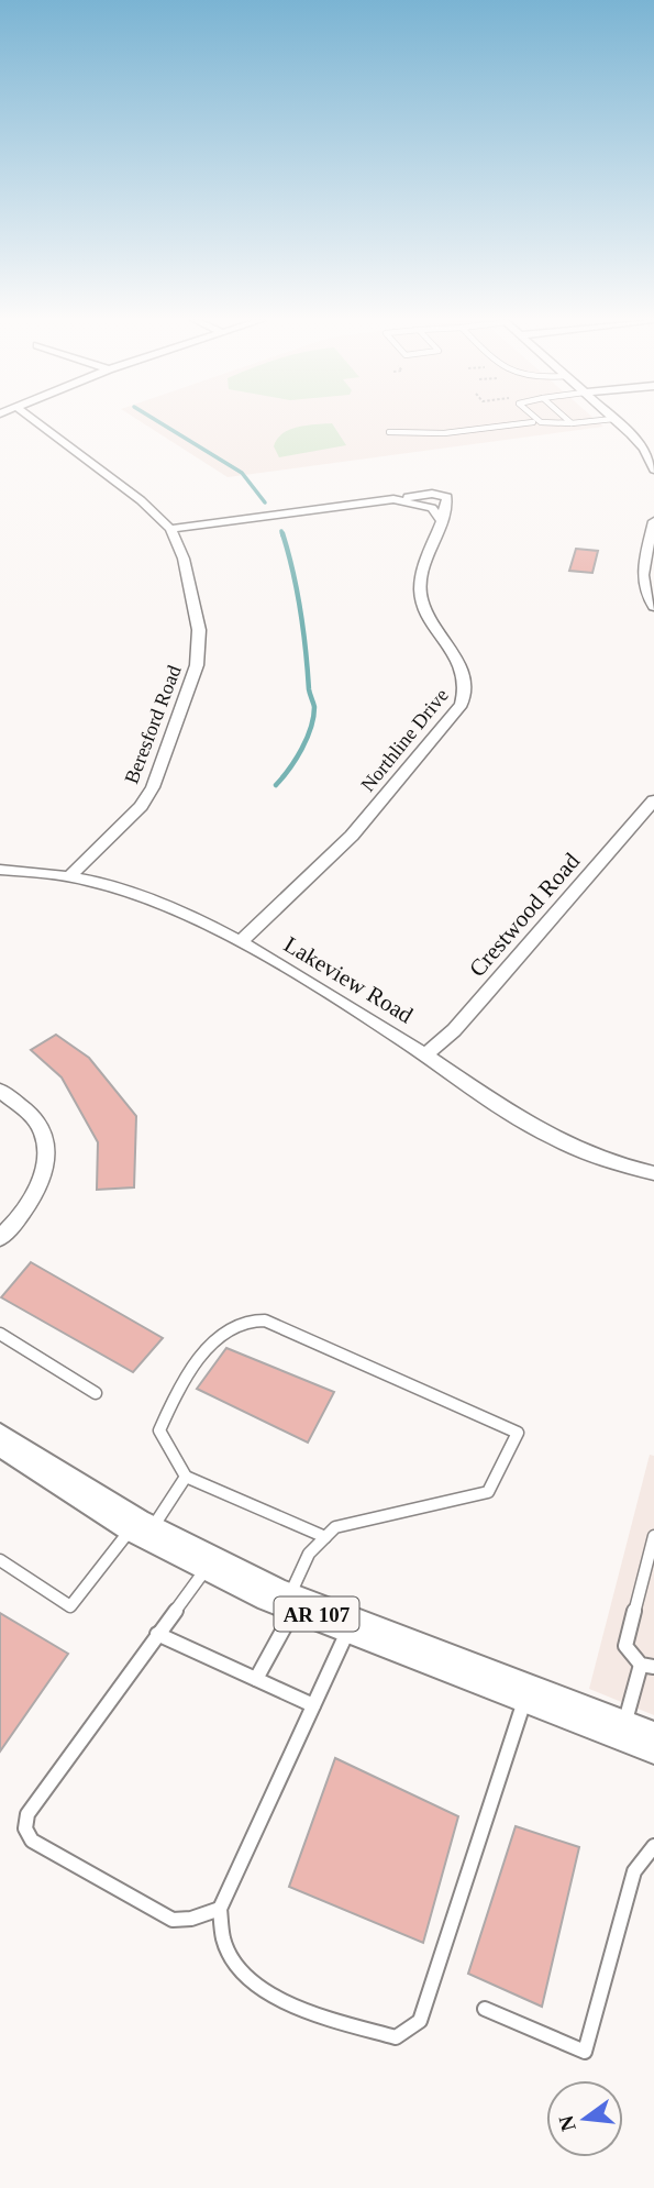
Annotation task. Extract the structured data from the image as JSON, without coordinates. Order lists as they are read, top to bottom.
{
  "streets": {
    "main road": ["AR 107"],
    "street": [
      "Beresford Road",
      "Northline Drive",
      "Crestwood Road",
      "Lakeview Road"
    ]
  },
  "crossings": [
    ["Beresford Road", "Northline Drive"],
    ["Beresford Road", "Lakeview Road"],
    ["Northline Drive", "Lakeview Road"],
    ["Crestwood Road", "Lakeview Road"]
  ],
  "north": "left"
}
